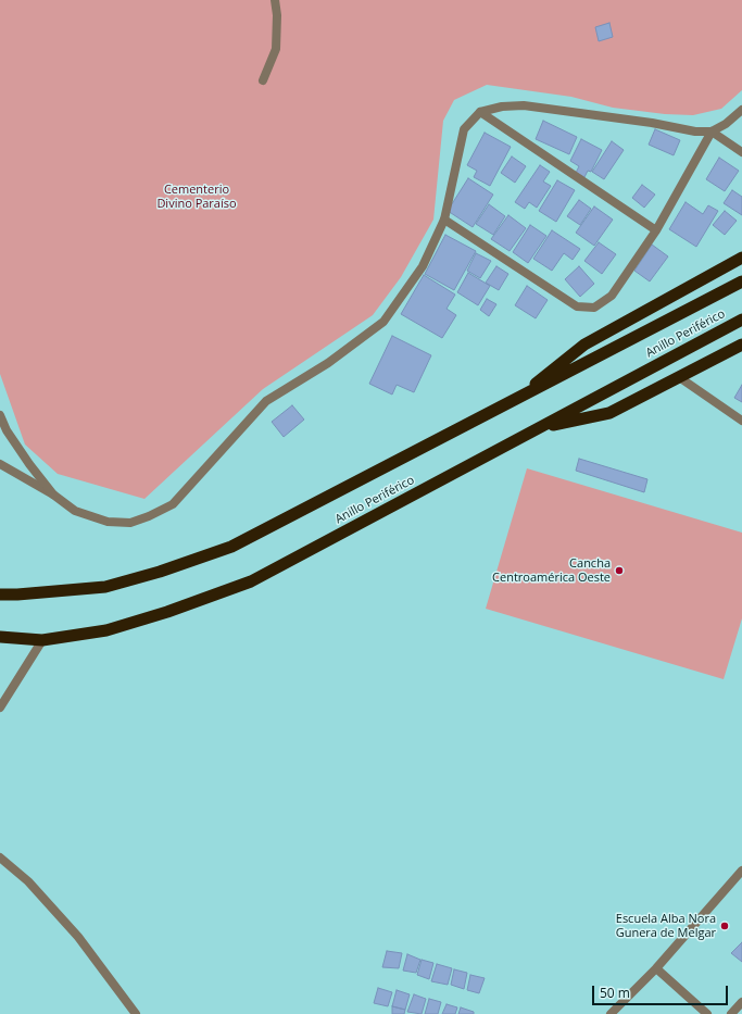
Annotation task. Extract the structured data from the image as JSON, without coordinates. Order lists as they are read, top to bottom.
{
  "streets": {
    "highway": ["Anillo Periférico"]
  },
  "parks": ["Cementerio Divino Paraíso"],
  "places": ["Cancha Centroamérica Oeste", "Escuela Alba Nora Gunera de Melgar"],
  "scale_bar": "50 m"
}
